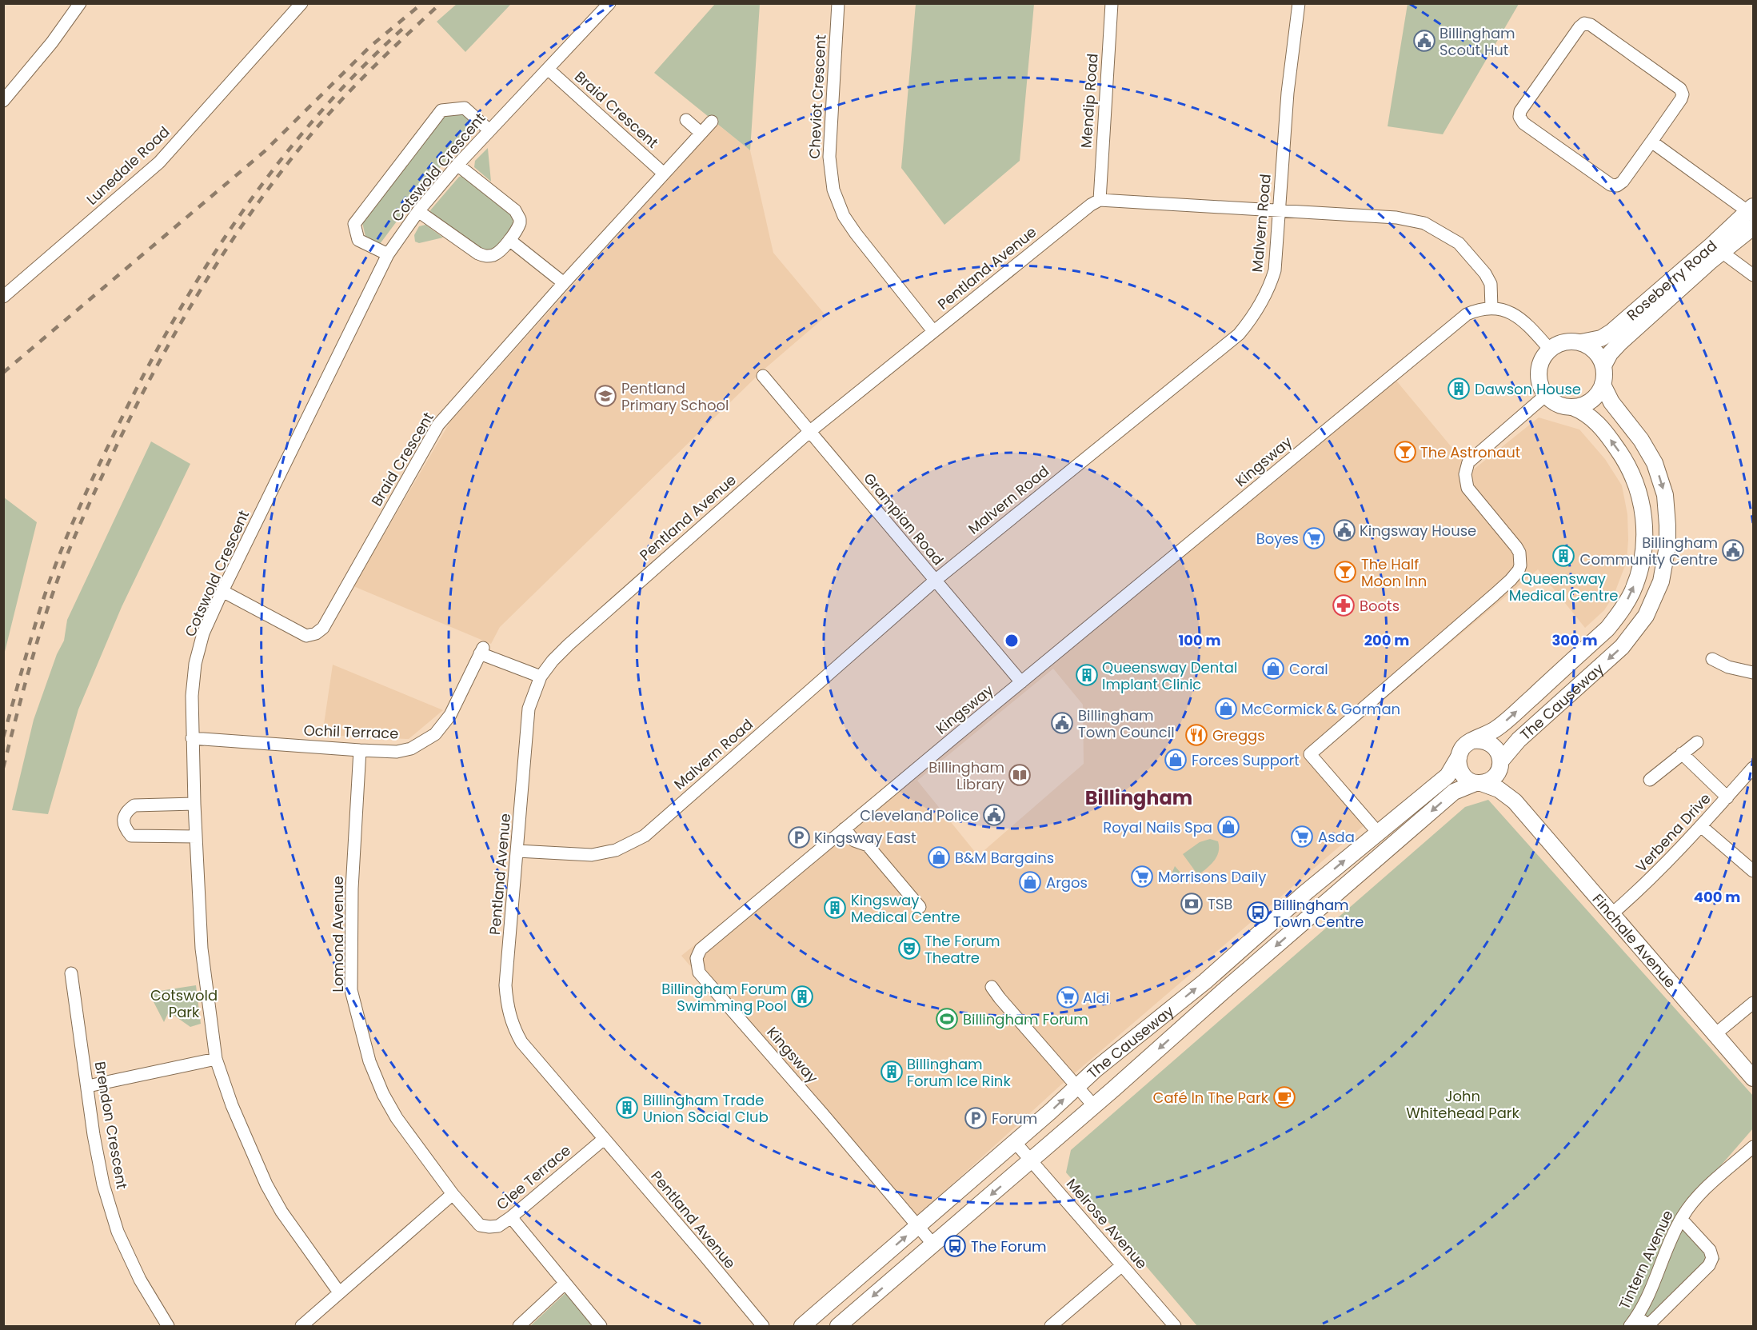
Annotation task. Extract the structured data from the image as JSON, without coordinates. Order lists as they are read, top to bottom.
{
  "streets": {
    "street": [
      "Cheviot Crescent",
      "Mendip Road",
      "Braid Crescent",
      "Lunedale Road",
      "Cotswold Crescent",
      "Malvern Road",
      "Pentland Avenue",
      "Roseberry Road",
      "Kingsway",
      "Grampian Road",
      "The Causeway",
      "Ochil Terrace",
      "Verbena Drive",
      "Lomond Avenue",
      "Finchale Avenue",
      "Brendon Crescent",
      "Clee Terrace",
      "Melrose Avenue",
      "Tintern Avenue"
    ]
  },
  "crossings": [
    ["Cheviot Crescent", "Pentland Avenue"],
    ["Mendip Road", "Pentland Avenue"],
    ["Braid Crescent", "Cotswold Crescent"],
    ["Cotswold Crescent", "Ochil Terrace"],
    ["Malvern Road", "Pentland Avenue"],
    ["Malvern Road", "Grampian Road"],
    ["Pentland Avenue", "Grampian Road"],
    ["Pentland Avenue", "Ochil Terrace"],
    ["Pentland Avenue", "Clee Terrace"],
    ["Roseberry Road", "The Causeway"],
    ["Kingsway", "Grampian Road"],
    ["Kingsway", "The Causeway"],
    ["The Causeway", "Finchale Avenue"],
    ["The Causeway", "Melrose Avenue"],
    ["Ochil Terrace", "Lomond Avenue"],
    ["Verbena Drive", "Finchale Avenue"],
    ["Lomond Avenue", "Clee Terrace"]
  ],
  "districts": ["Billingham"],
  "parks": ["Cotswold Park", "John Whitehead Park"],
  "places": {
    "public building": [
      "Billingham Scout Hut",
      "Kingsway House",
      "Billingham Community Centre",
      "Billingham Town Council",
      "Cleveland Police"
    ],
    "building": [
      "Dawson House",
      "Queensway Medical Centre",
      "Queensway Dental Implant Clinic",
      "Kingsway Medical Centre",
      "Billingham Forum Swimming Pool",
      "Billingham Forum Ice Rink",
      "Billingham Trade Union Social Club"
    ],
    "school or university": ["Pentland Primary School"],
    "bar": ["The Astronaut", "The Half Moon Inn"],
    "supermarket": [
      "Boyes",
      "Asda",
      "Morrisons Daily",
      "Aldi"
    ],
    "pharmacy": ["Boots"],
    "shop": [
      "Coral",
      "McCormick & Gorman",
      "Forces Support",
      "Royal Nails Spa",
      "B&M Bargains",
      "Argos"
    ],
    "restaurant": ["Greggs"],
    "library": ["Billingham Library"],
    "parking": ["Kingsway East", "Forum"],
    "bank": ["TSB"],
    "bus stop": ["Billingham Town Centre", "The Forum"],
    "theatre": ["The Forum Theatre"],
    "sports": ["Billingham Forum"],
    "cafe": ["Café In The Park"]
  },
  "rings": [
    "100 m",
    "200 m",
    "300 m",
    "400 m"
  ]
}
